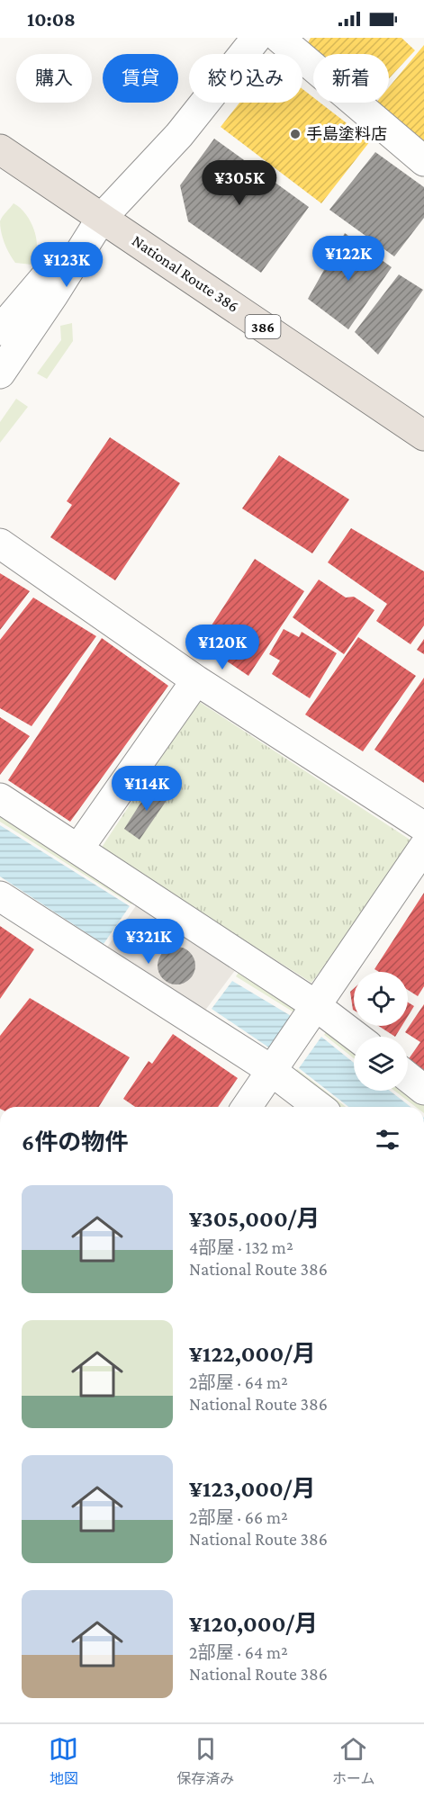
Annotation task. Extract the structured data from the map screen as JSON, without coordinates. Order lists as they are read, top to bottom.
{
  "streets": {
    "highway": ["National Route 386", "386"]
  },
  "places": ["手島塗料店"],
  "page": {
    "status": "10:08",
    "chip": [
      "購入",
      "賃貸",
      "絞り込み",
      "新着"
    ],
    "price": [
      "¥305K",
      "¥122K",
      "¥123K",
      "¥120K",
      "¥114K",
      "¥321K"
    ],
    "heading": "6件の物件",
    "list": [
      {
        "name": "¥305,000/月",
        "note": "4部屋 · 132 m² · National Route 386"
      },
      {
        "name": "¥122,000/月",
        "note": "2部屋 · 64 m² · National Route 386"
      },
      {
        "name": "¥123,000/月",
        "note": "2部屋 · 66 m² · National Route 386"
      },
      {
        "name": "¥120,000/月",
        "note": "2部屋 · 64 m² · National Route 386"
      }
    ],
    "tabs": ["地図", "保存済み", "ホーム"]
  }
}
